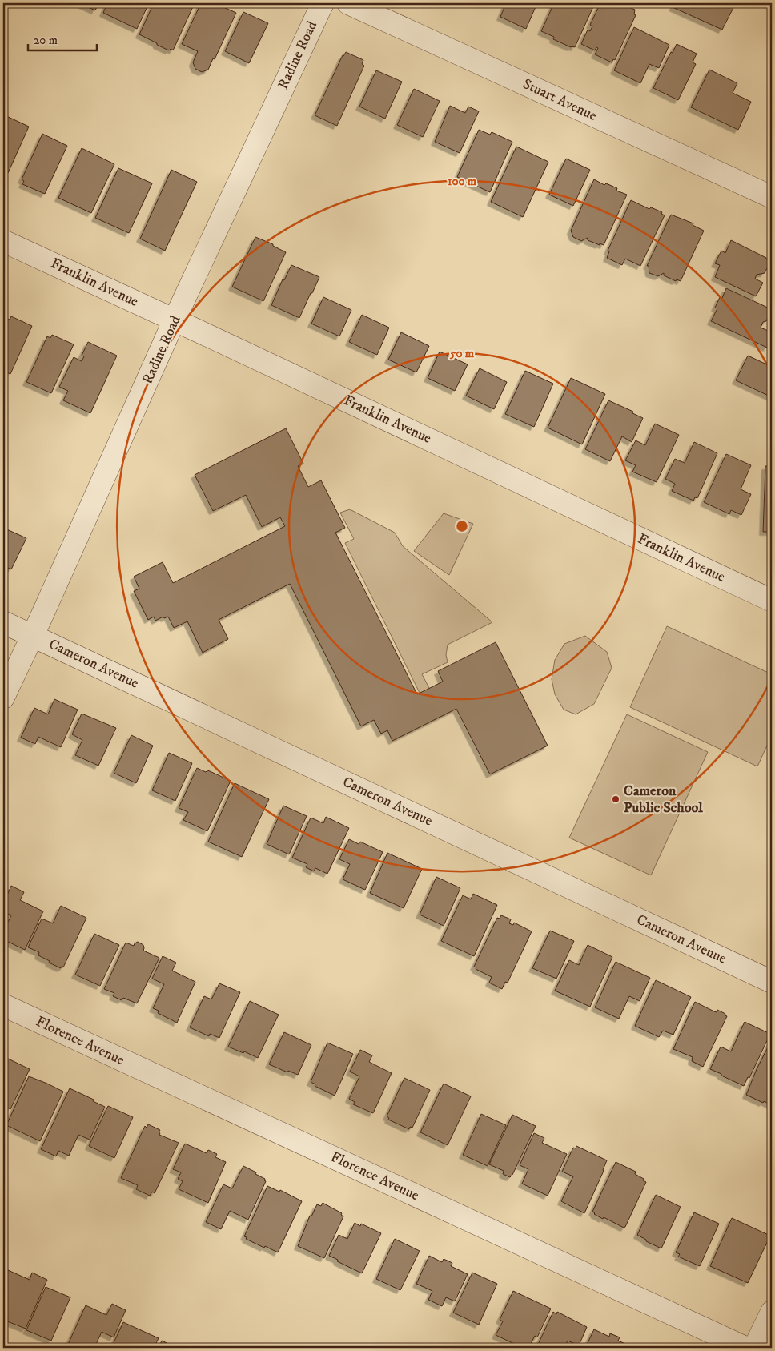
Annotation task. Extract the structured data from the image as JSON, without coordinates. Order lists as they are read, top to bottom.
{
  "streets": {
    "street": [
      "Radine Road",
      "Stuart Avenue",
      "Franklin Avenue",
      "Cameron Avenue",
      "Florence Avenue"
    ]
  },
  "crossings": [
    ["Radine Road", "Franklin Avenue"],
    ["Radine Road", "Cameron Avenue"]
  ],
  "places": ["Cameron Public School"],
  "scale_bar": "20 m",
  "rings": ["100 m", "50 m"]
}
